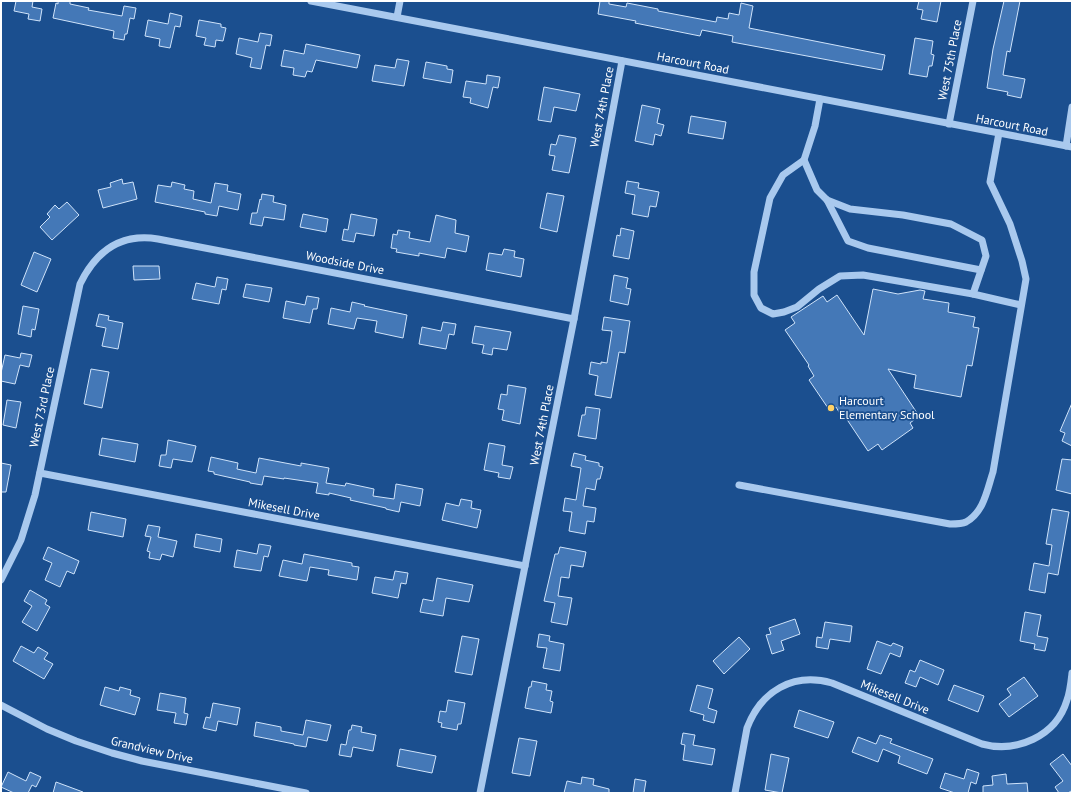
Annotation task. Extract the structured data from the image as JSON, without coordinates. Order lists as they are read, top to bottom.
{
  "streets": {
    "street": [
      "West 75th Place",
      "Harcourt Road",
      "West 74th Place",
      "Woodside Drive",
      "West 73rd Place",
      "Mikesell Drive",
      "Grandview Drive"
    ]
  },
  "crossings": [
    ["West 75th Place", "Harcourt Road"],
    ["Harcourt Road", "West 74th Place"],
    ["West 74th Place", "Woodside Drive"],
    ["West 74th Place", "Mikesell Drive"],
    ["Woodside Drive", "West 73rd Place"],
    ["West 73rd Place", "Mikesell Drive"]
  ],
  "places": ["Harcourt Elementary School"]
}
